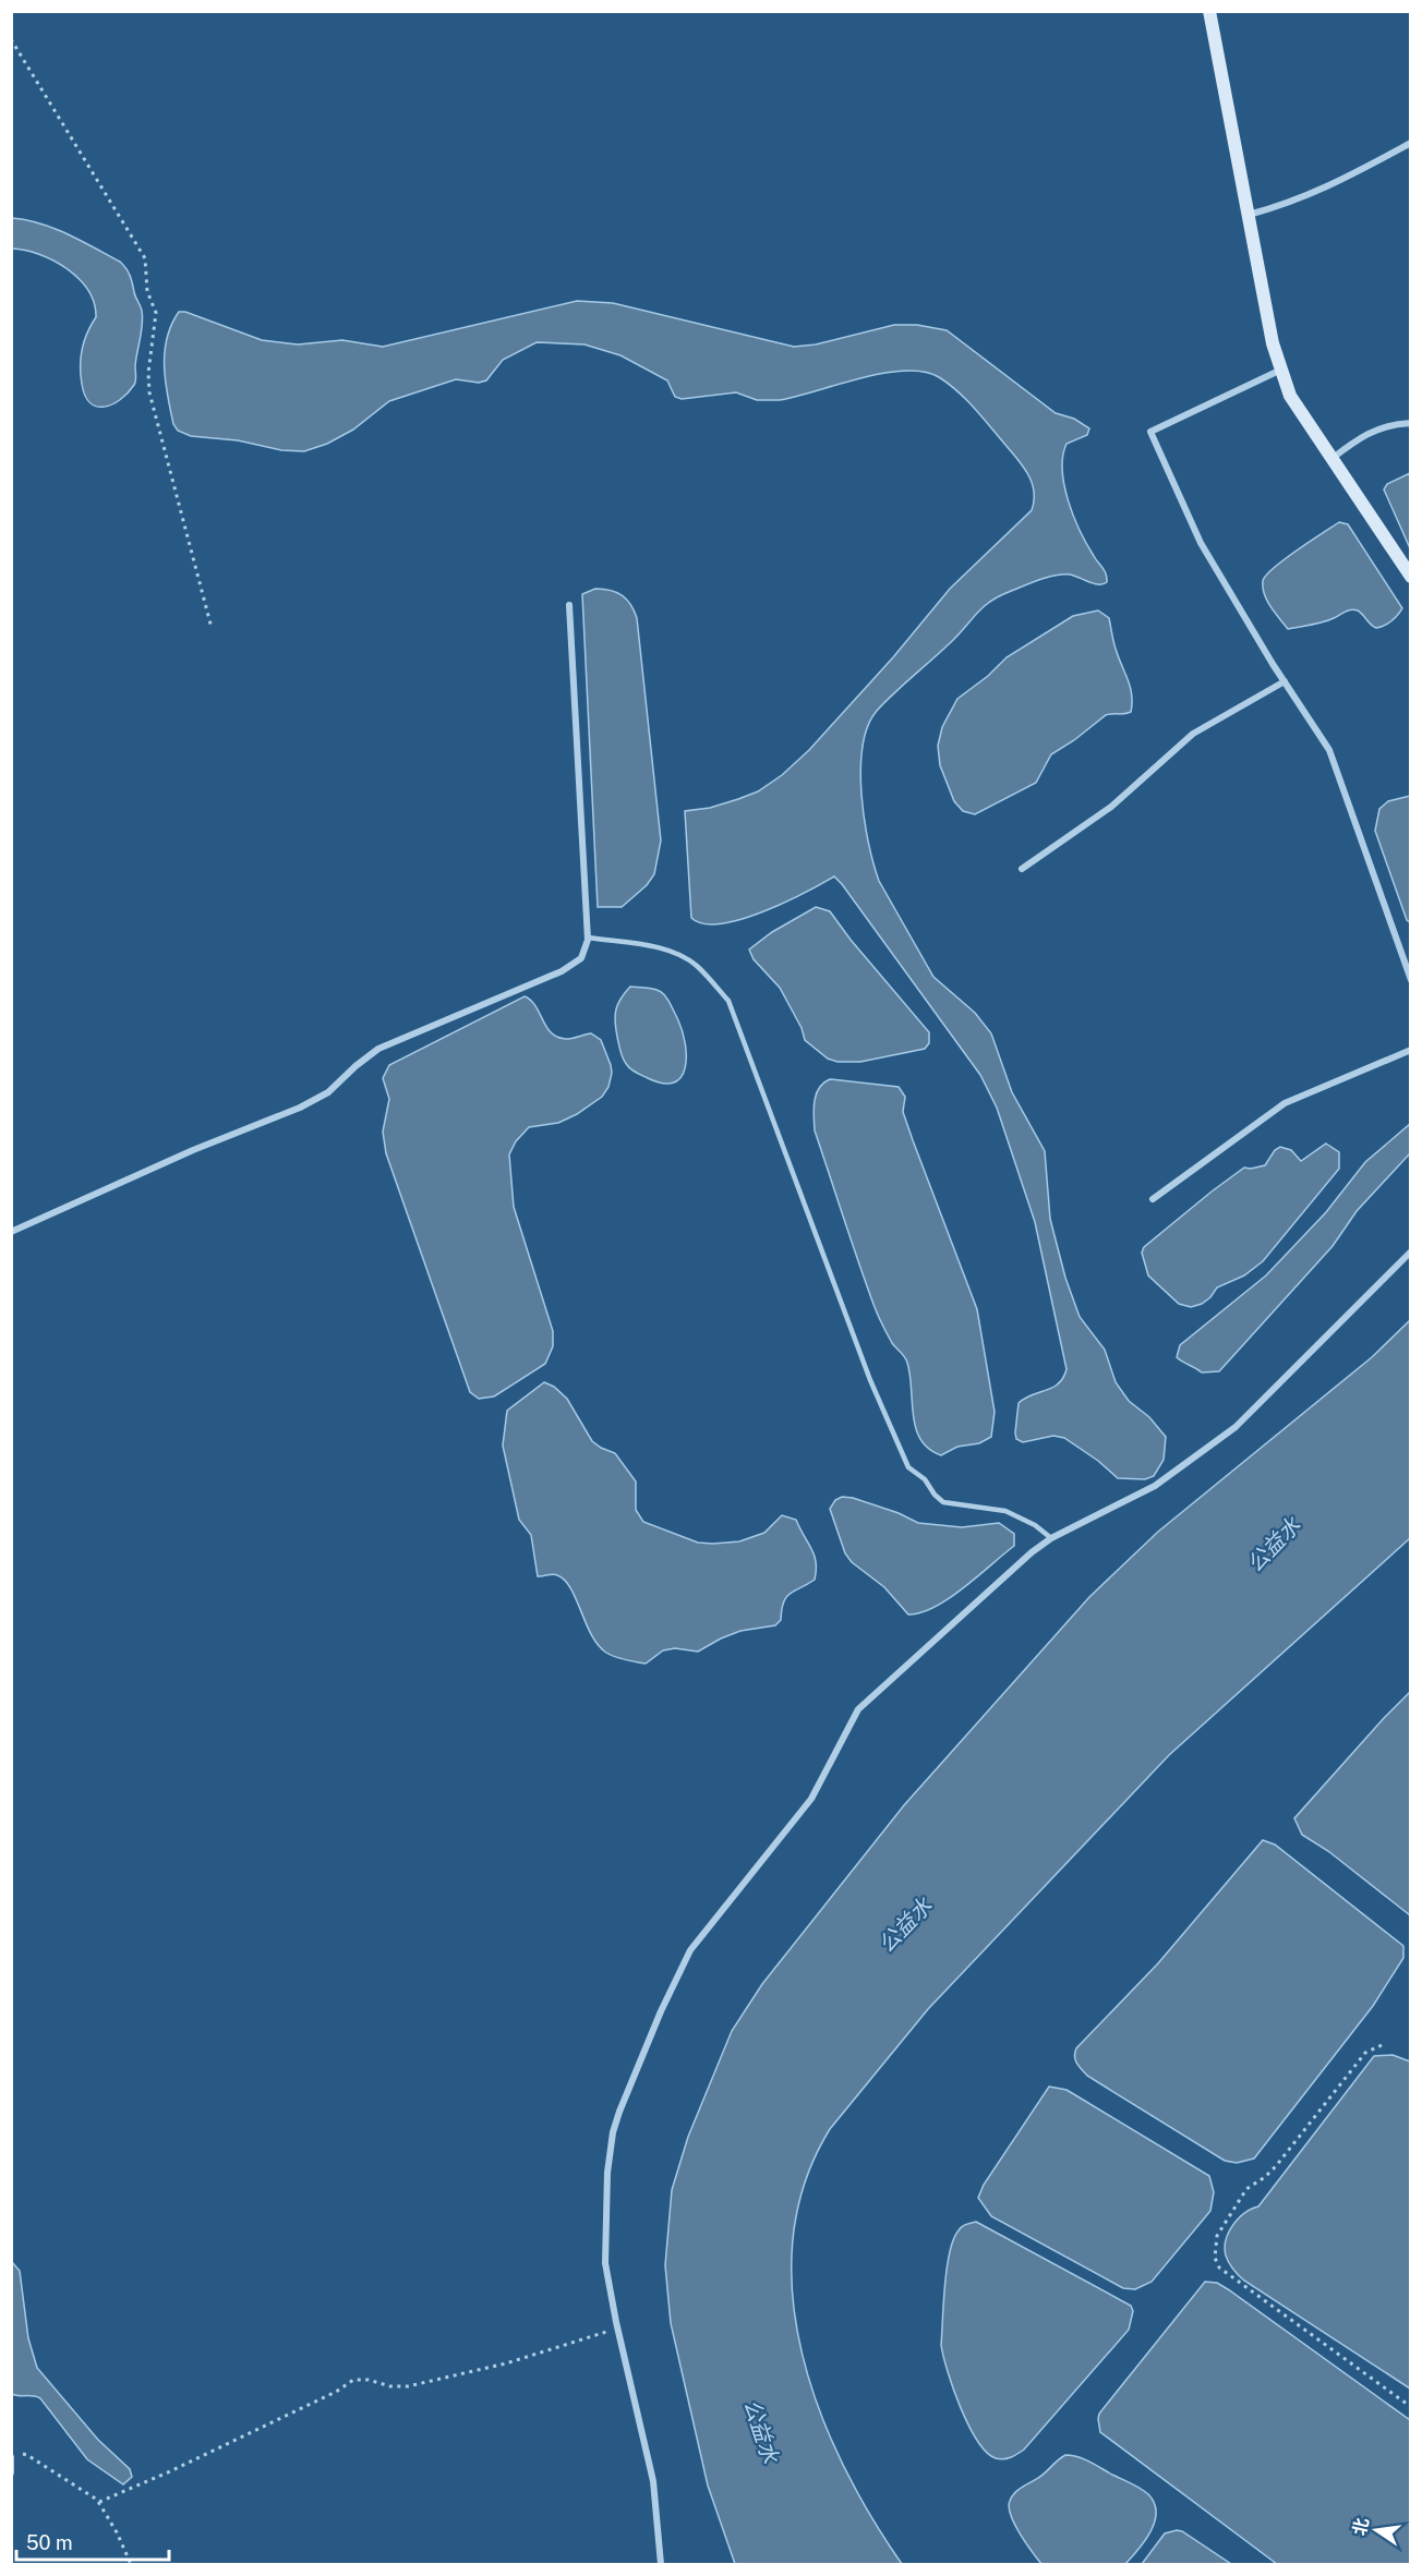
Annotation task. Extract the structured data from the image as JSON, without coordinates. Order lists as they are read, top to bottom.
{
  "water": ["公益水"],
  "scale_bar": "50 m",
  "north": "left"
}
